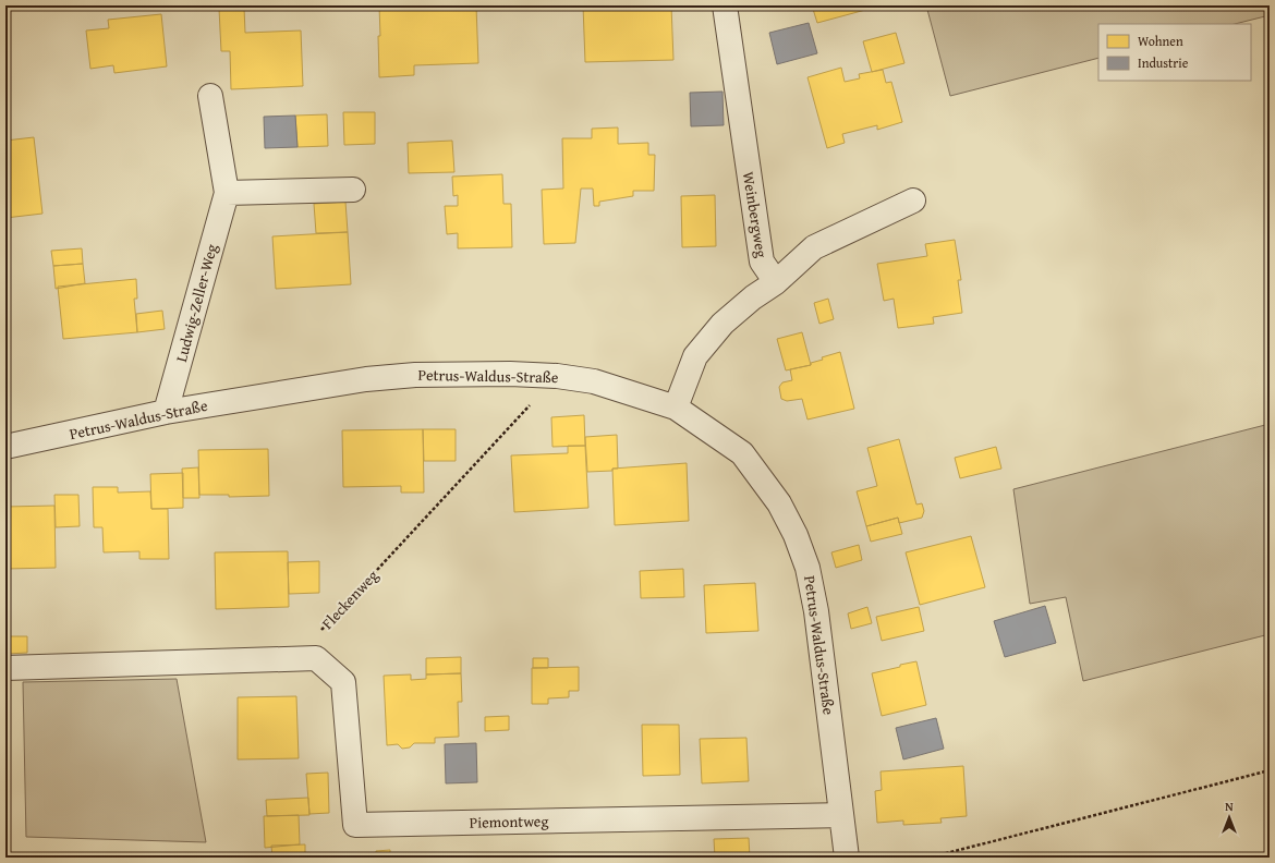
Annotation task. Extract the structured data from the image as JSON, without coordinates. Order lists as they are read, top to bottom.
{
  "streets": {
    "street": [
      "Weinbergweg",
      "Ludwig-Zeller-Weg",
      "Petrus-Waldus-Straße",
      "Piemontweg"
    ],
    "path": ["Fleckenweg"]
  },
  "crossings": [
    ["Ludwig-Zeller-Weg", "Petrus-Waldus-Straße"],
    ["Petrus-Waldus-Straße", "Fleckenweg"],
    ["Petrus-Waldus-Straße", "Piemontweg"],
    ["Fleckenweg", "Piemontweg"]
  ],
  "legend": ["Wohnen", "Industrie"],
  "north": "top"
}
